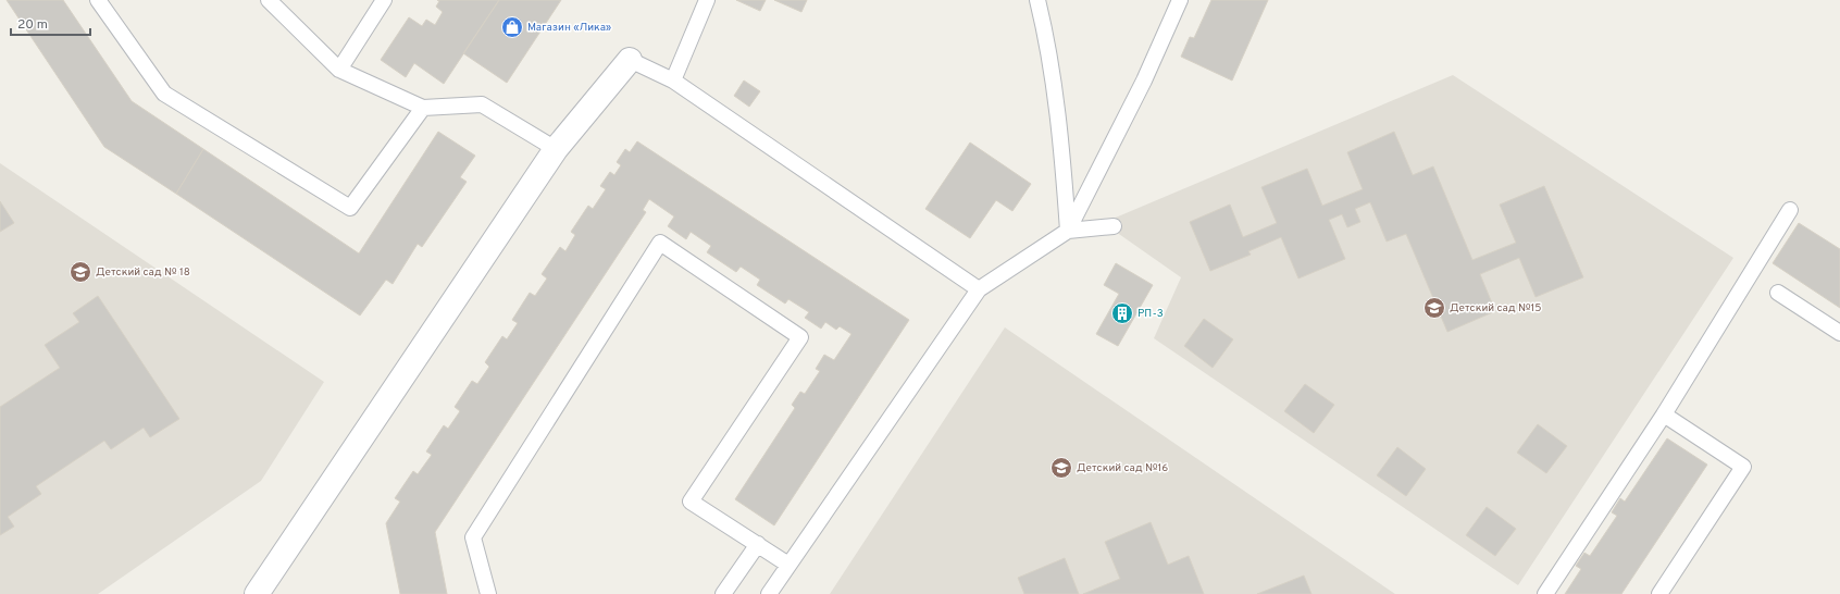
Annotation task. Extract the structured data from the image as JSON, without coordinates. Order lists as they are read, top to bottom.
{
  "places": {
    "shop": ["Магазин «Лика»"],
    "school or university": ["Детский сад № 18", "Детский сад №15", "Детский сад №16"],
    "building": ["РП-3"]
  },
  "scale_bar": "20 m"
}
